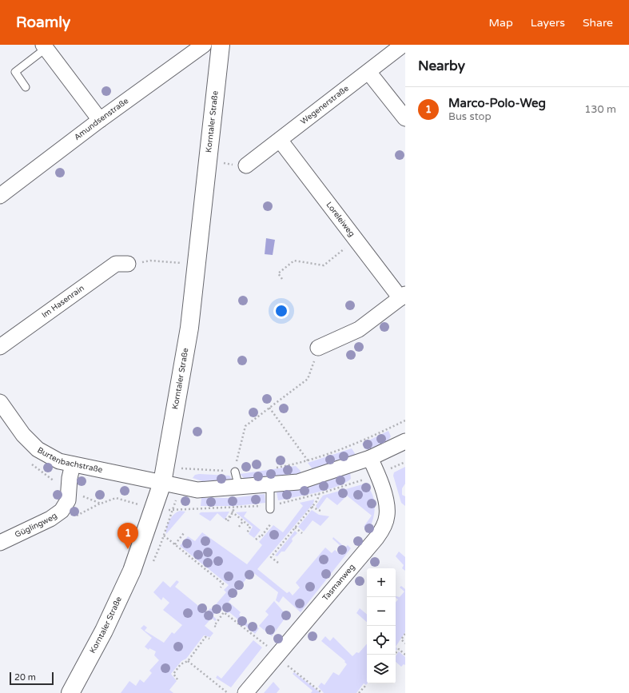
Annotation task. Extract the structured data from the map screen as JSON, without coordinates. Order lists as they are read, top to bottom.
{
  "streets": {
    "street": [
      "Wegenerstraße",
      "Amundsenstraße",
      "Korntaler Straße",
      "Loreleiweg",
      "Im Hasenrain",
      "Burtenbachstraße",
      "Güglingweg",
      "Tasmanweg"
    ]
  },
  "crossings": [
    ["Wegenerstraße", "Loreleiweg"],
    ["Korntaler Straße", "Burtenbachstraße"],
    ["Burtenbachstraße", "Güglingweg"],
    ["Burtenbachstraße", "Tasmanweg"]
  ],
  "scale_bar": "20 m",
  "page": {
    "header": "Roamly",
    "nav": ["Map", "Layers", "Share"],
    "heading": "Nearby",
    "list": [
      {
        "mark": "1",
        "name": "Marco-Polo-Weg",
        "note": "Bus stop",
        "value": "130 m"
      }
    ],
    "pins": "1",
    "map_buttons": ["+", "−"],
    "scale": "20 m"
  }
}
